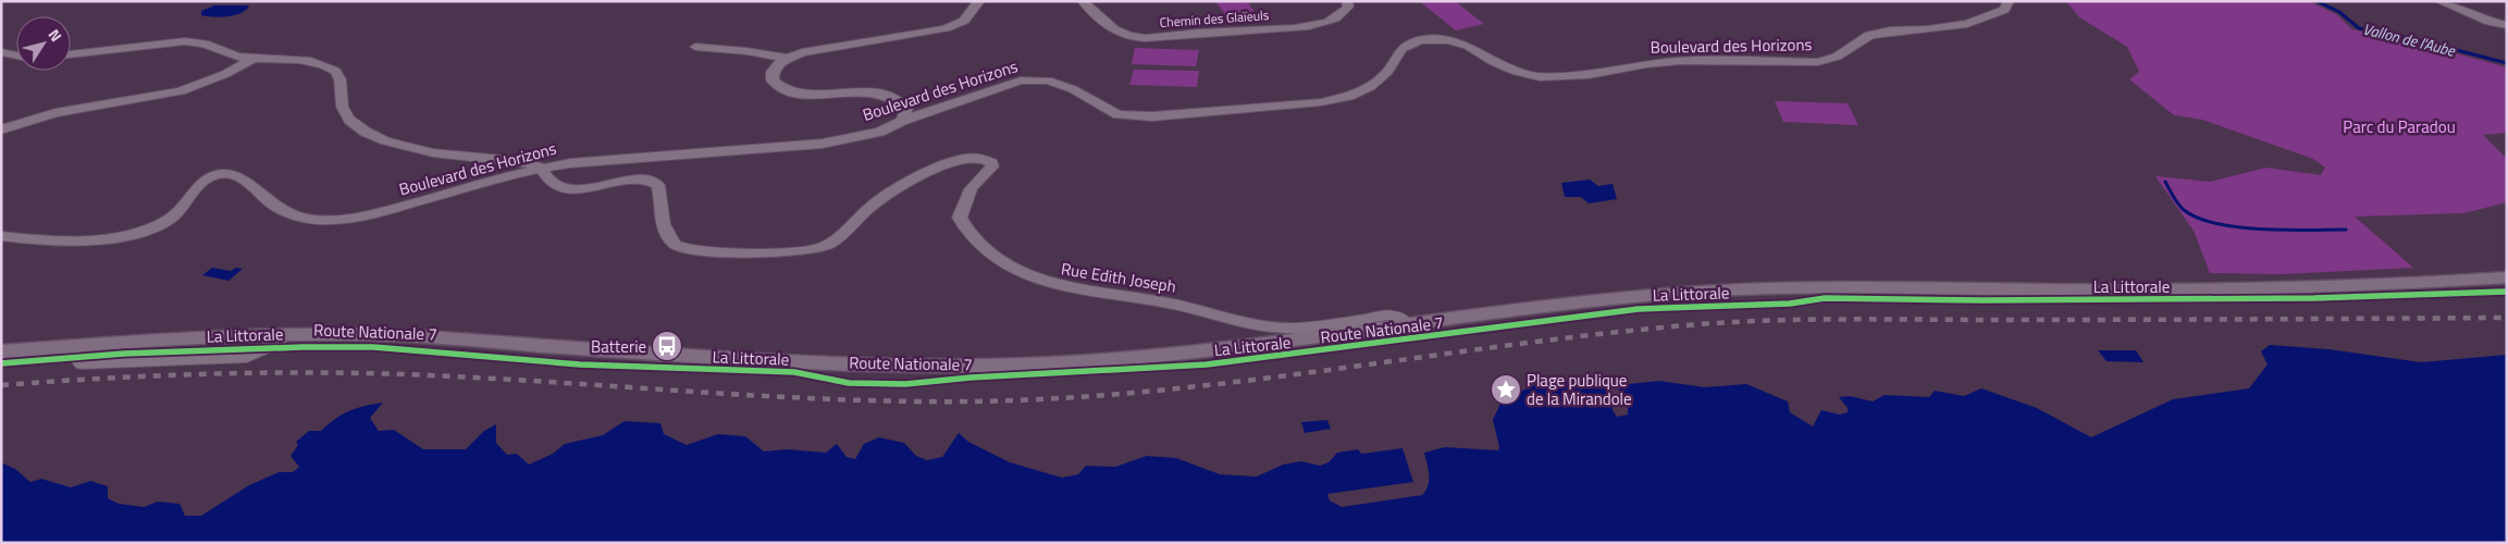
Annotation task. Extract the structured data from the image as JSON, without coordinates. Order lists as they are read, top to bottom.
{
  "streets": {
    "main road": ["Route Nationale 7"],
    "street": ["Chemin des Glaïeuls", "Boulevard des Horizons", "Rue Edith Joseph"],
    "cycle path": ["La Littorale"]
  },
  "crossings": [
    ["Boulevard des Horizons", "Rue Edith Joseph"],
    ["Rue Edith Joseph", "Route Nationale 7"]
  ],
  "water": ["Vallon de l'Aube"],
  "parks": ["Parc du Paradou"],
  "places": {
    "bus stop": ["Batterie"],
    "place": ["Plage publique de la Mirandole"]
  },
  "north": "top right"
}
